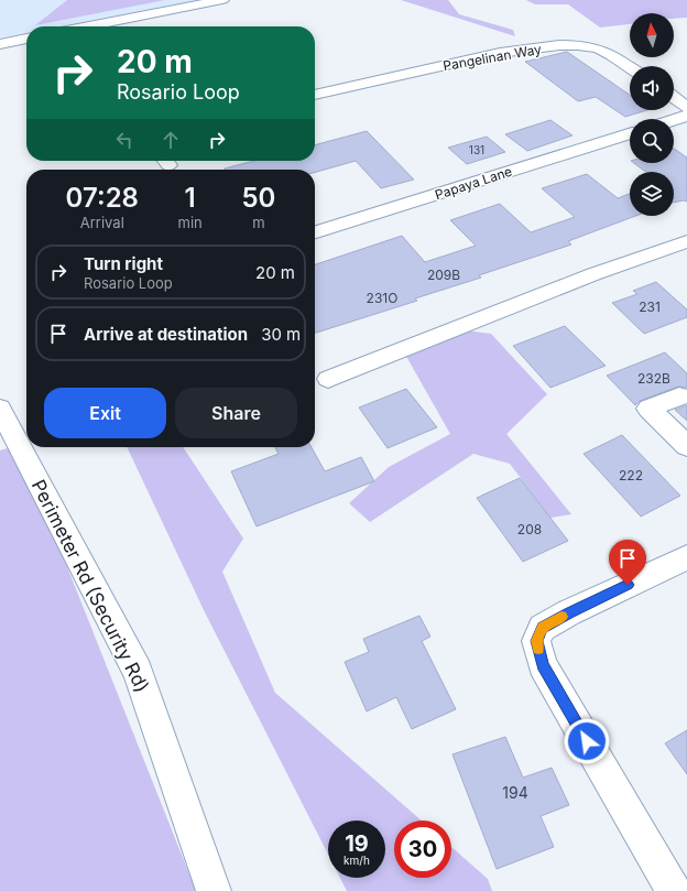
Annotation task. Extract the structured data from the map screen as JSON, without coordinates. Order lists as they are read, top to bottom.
{
  "streets": {
    "street": ["Pangelinan Way", "Papaya Lane", "Perimeter Rd (Security Rd)"]
  },
  "house_numbers": [
    "131",
    "209B",
    "231O",
    "231",
    "232B",
    "222",
    "208",
    "194"
  ],
  "north": "top",
  "page": {
    "turn": ["20 m", "Rosario Loop"],
    "eta": [
      "07:28",
      "Arrival",
      "1",
      "min",
      "50",
      "m"
    ],
    "list": [
      {
        "name": "Turn right",
        "note": "Rosario Loop",
        "value": "20 m"
      },
      {
        "name": "Arrive at destination",
        "value": "30 m"
      }
    ],
    "buttons": ["Exit", "Share"],
    "speed": "19 km/h",
    "limit": "30"
  }
}
